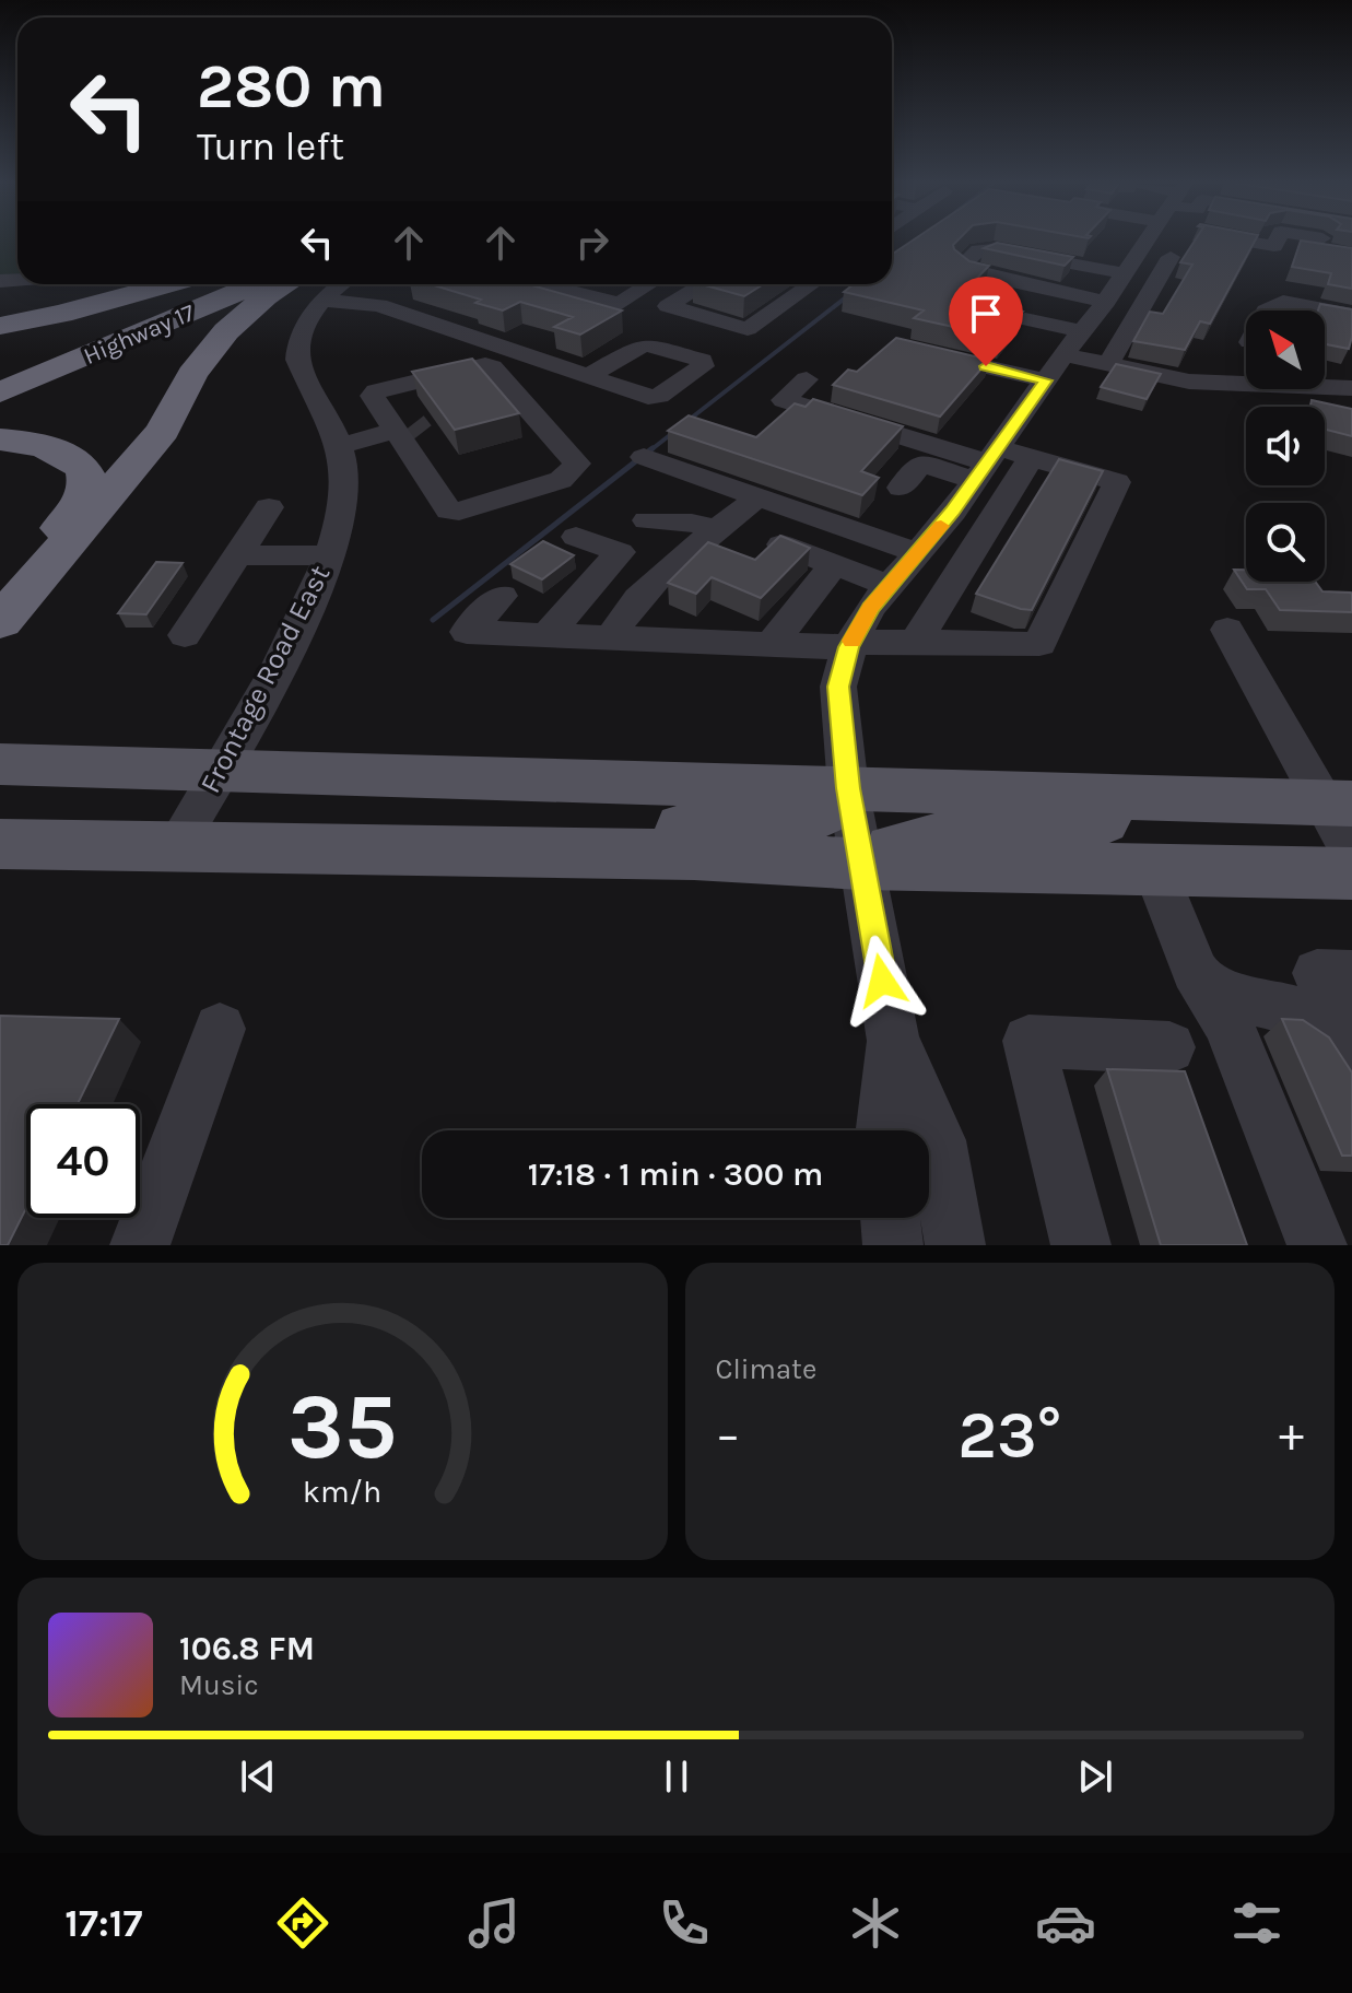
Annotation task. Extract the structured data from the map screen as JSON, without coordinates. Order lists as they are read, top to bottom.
{
  "streets": {
    "highway": ["Highway 17"],
    "street": ["Frontage Road East"]
  },
  "north": "top left",
  "page": {
    "turn": ["280 m", "Turn left"],
    "limit": "40",
    "trip": "17:18 · 1 min · 300 m",
    "tile": "Climate",
    "heat": ["−", "23°", "+"],
    "song": ["106.8 FM", "Music"],
    "tabs": "17:17",
    "gauge": ["35", "km/h"]
  }
}
